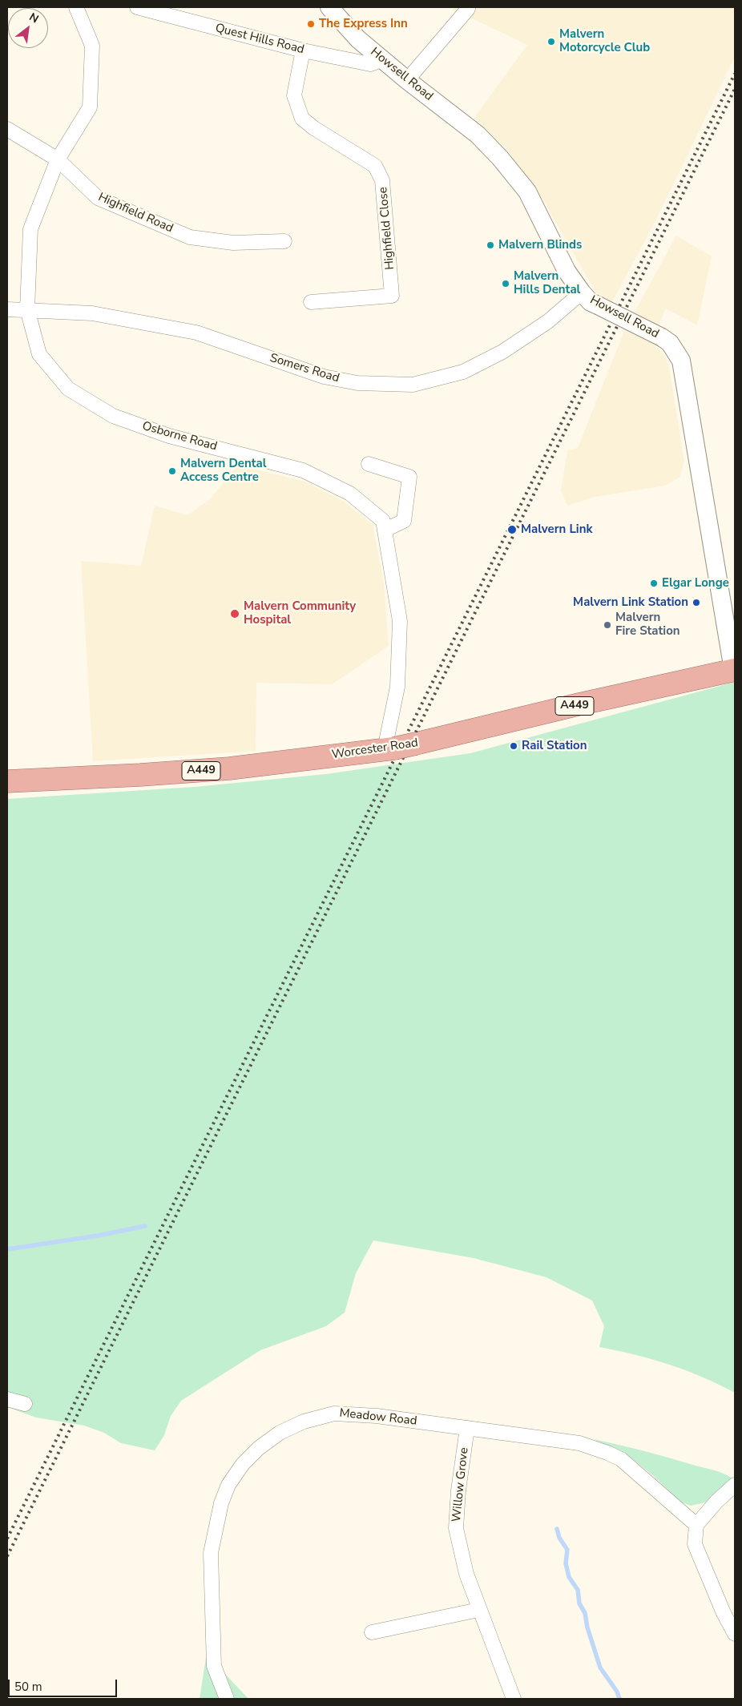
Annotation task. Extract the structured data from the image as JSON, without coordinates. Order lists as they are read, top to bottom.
{
  "streets": {
    "highway": ["A449", "Worcester Road"],
    "street": [
      "Quest Hills Road",
      "Howsell Road",
      "Highfield Road",
      "Highfield Close",
      "Somers Road",
      "Osborne Road",
      "Meadow Road",
      "Willow Grove"
    ]
  },
  "crossings": [
    ["Quest Hills Road", "Howsell Road"],
    ["Quest Hills Road", "Highfield Close"],
    ["Howsell Road", "Somers Road"],
    ["Howsell Road", "Worcester Road"],
    ["Highfield Road", "Osborne Road"],
    ["Somers Road", "Osborne Road"],
    ["Osborne Road", "Worcester Road"],
    ["Meadow Road", "Willow Grove"]
  ],
  "places": [
    "The Express Inn",
    "Malvern Motorcycle Club",
    "Malvern Blinds",
    "Malvern Hills Dental",
    "Malvern Dental Access Centre",
    "Malvern Link",
    "Elgar Longe",
    "Malvern Link Station",
    "Malvern Community Hospital",
    "Malvern Fire Station",
    "Rail Station"
  ],
  "scale_bar": "50 m",
  "north": "top right"
}
